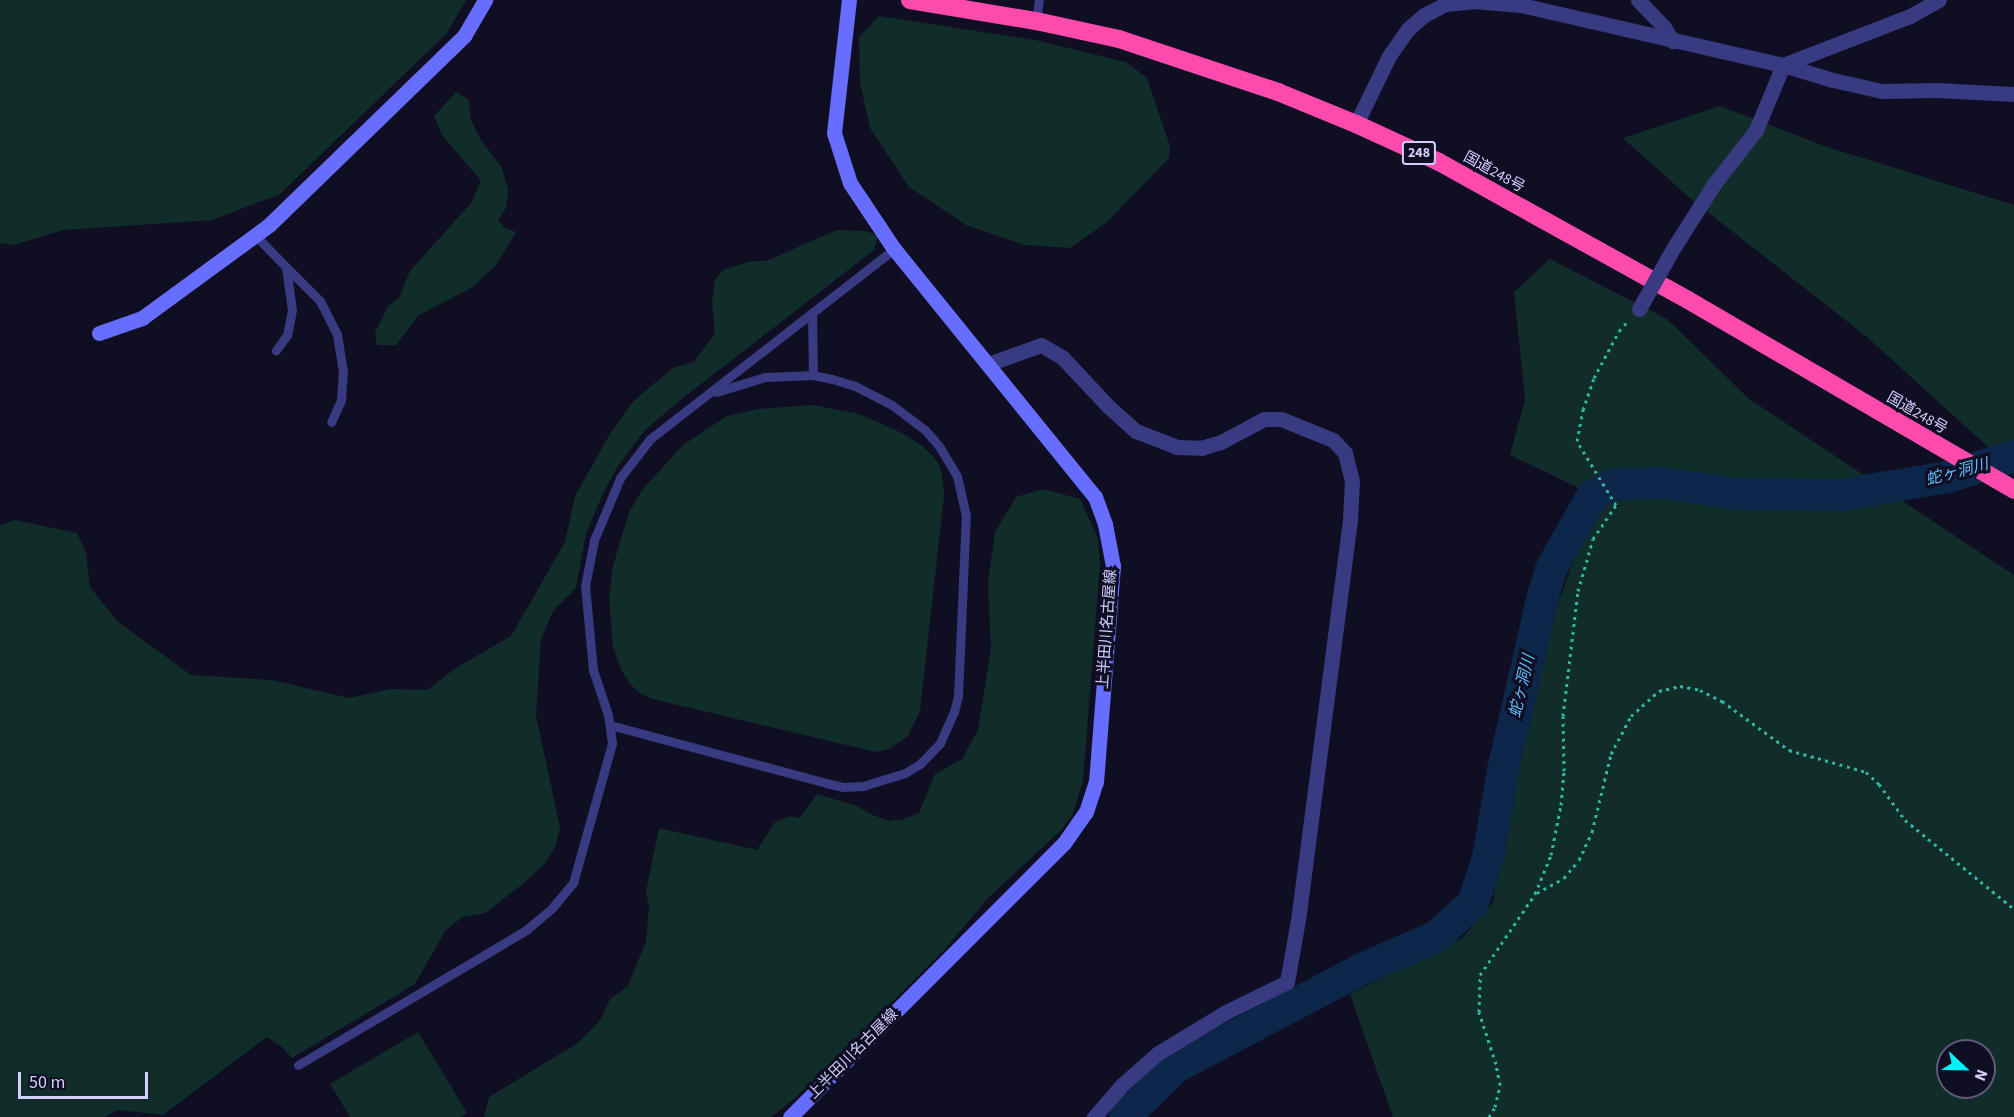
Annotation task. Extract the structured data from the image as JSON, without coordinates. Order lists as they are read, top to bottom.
{
  "streets": {
    "highway": ["248", "国道248号"],
    "main road": ["上半田川名古屋線"]
  },
  "water": ["蛇ヶ洞川"],
  "scale_bar": "50 m",
  "north": "right"
}
